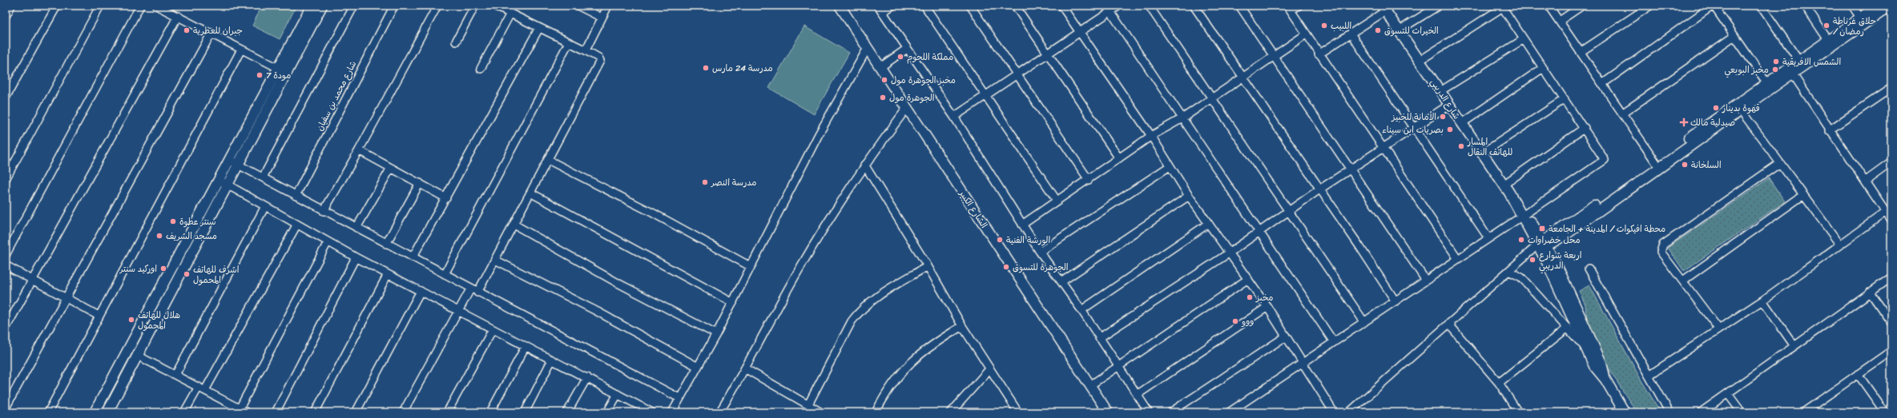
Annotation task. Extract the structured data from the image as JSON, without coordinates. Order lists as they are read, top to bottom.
{
  "streets": {
    "street": ["شارع محمد بن سفيان", "شارع الدريبي", "الشارع الكبير"]
  },
  "places": {
    "other": [
      "اللبيب",
      "حلاق غرناطة / رمضان",
      "جبران للعطرية",
      "الخيرات للتسوق",
      "مملكة اللحوم",
      "الشمس الافريقية",
      "مدرسة 24 مارس",
      "مخبز البوبعي",
      "مودة 7",
      "مخبز الجوهرة مول",
      "الجوهرة مول",
      "قهوة بدينار",
      "الأمانة للخبيز",
      "بصريات ابن سيناء",
      "المسار للهاتف النقال",
      "السلخانة",
      "مدرسة النصر",
      "سنتر عطوة",
      "مسجد الشريف",
      "الورشة الفنية",
      "محل خضراوات",
      "اربعة شوارع الدريبي",
      "الجوهرة للتسوق",
      "اوركيد سنتر",
      "اشرف للهاتف المحمول",
      "مخبز",
      "هلال للهاتف المحمول",
      "ووو"
    ],
    "health": ["صيدلية مالك"],
    "transit": ["محطة افيكوات / المدينة + الجامعة"]
  }
}
